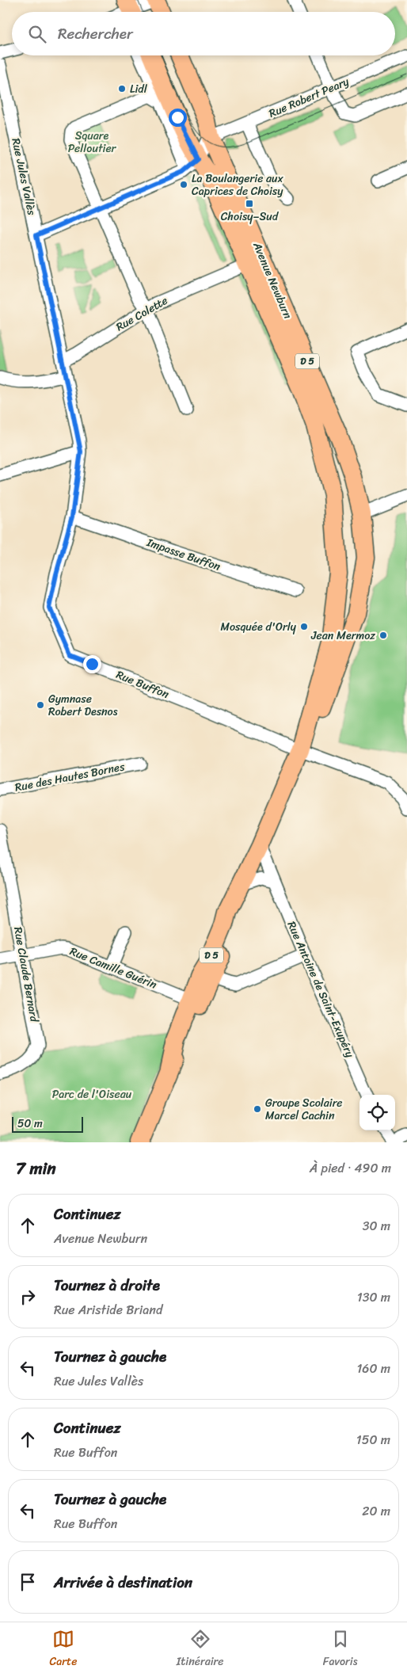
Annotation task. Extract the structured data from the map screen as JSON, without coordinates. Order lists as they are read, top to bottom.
{
  "streets": {
    "main road": ["Avenue Newburn", "D 5"],
    "street": [
      "Rue Robert Peary",
      "Rue Jules Vallès",
      "Rue Colette",
      "Impasse Buffon",
      "Rue Buffon",
      "Rue des Hautes Bornes",
      "Rue Camille Guérin",
      "Rue Claude Bernard",
      "Rue Antoine de Saint-Exupéry"
    ]
  },
  "crossings": [
    ["Rue Robert Peary", "Avenue Newburn"],
    ["Rue Jules Vallès", "Rue Colette"],
    ["Rue Jules Vallès", "Rue Buffon"],
    ["Avenue Newburn", "Rue Colette"],
    ["Avenue Newburn", "D 5"],
    ["Avenue Newburn", "Rue Buffon"],
    ["D 5", "Rue Buffon"],
    ["D 5", "Rue Camille Guérin"],
    ["D 5", "Rue Antoine de Saint-Exupéry"],
    ["Impasse Buffon", "Rue Buffon"],
    ["Rue Camille Guérin", "Rue Claude Bernard"]
  ],
  "parks": ["Square Pelloutier", "Parc de l'Oiseau"],
  "places": {
    "other": [
      "Lidl",
      "La Boulangerie aux Caprices de Choisy",
      "Mosquée d'Orly",
      "Jean Mermoz",
      "Gymnase Robert Desnos",
      "Groupe Scolaire Marcel Cachin"
    ],
    "transit": ["Choisy–Sud"]
  },
  "scale_bar": "50 m",
  "page": {
    "search": "Rechercher",
    "scale": "50 m",
    "heading": ["7 min", "À pied · 490 m"],
    "list": [
      ["Continuez", "Avenue Newburn", "30 m"],
      ["Tournez à droite", "Rue Aristide Briand", "130 m"],
      ["Tournez à gauche", "Rue Jules Vallès", "160 m"],
      ["Continuez", "Rue Buffon", "150 m"],
      ["Tournez à gauche", "Rue Buffon", "20 m"],
      "Arrivée à destination"
    ],
    "nav": ["Carte", "Itinéraire", "Favoris"]
  }
}
